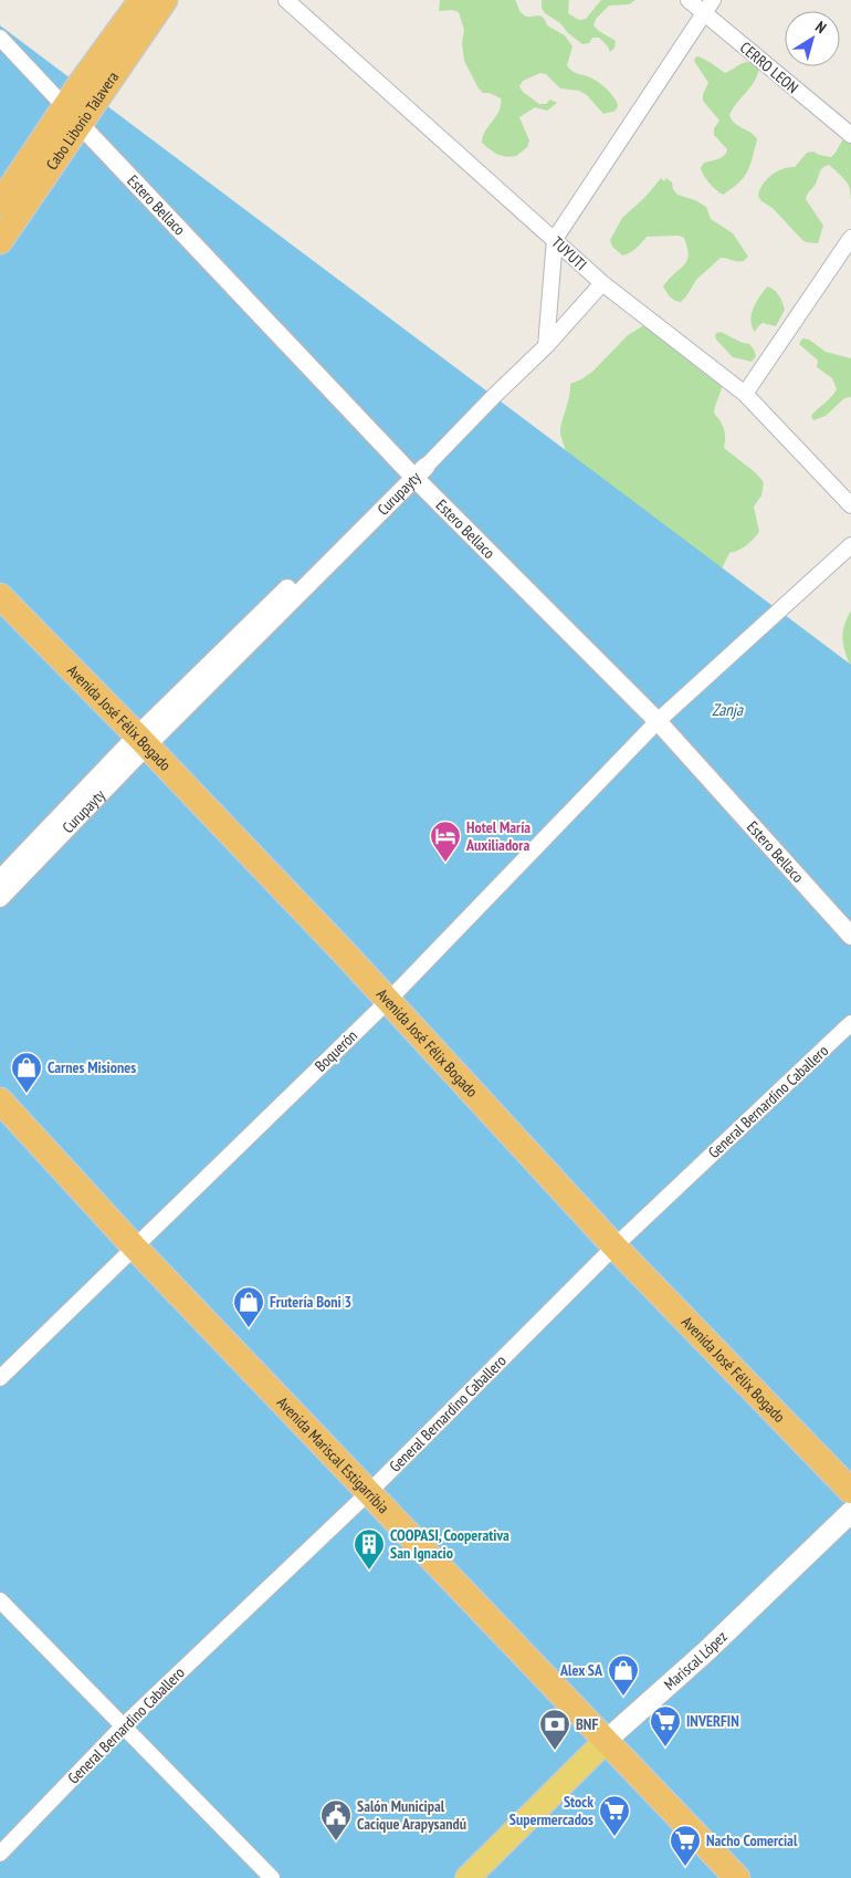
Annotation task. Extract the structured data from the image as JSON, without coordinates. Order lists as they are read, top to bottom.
{
  "streets": {
    "highway": ["Cabo Liborio Talavera", "Avenida José Félix Bogado", "Avenida Mariscal Estigarribia"],
    "main road": ["Mariscal López"],
    "street": [
      "CERRO LEON",
      "Estero Bellaco",
      "TUYUTI",
      "Curupayty",
      "Boquerón",
      "General Bernardino Caballero"
    ]
  },
  "crossings": [
    ["Cabo Liborio Talavera", "Estero Bellaco"],
    ["Estero Bellaco", "Curupayty"],
    ["Estero Bellaco", "Boquerón"],
    ["Curupayty", "Avenida José Félix Bogado"],
    ["Avenida José Félix Bogado", "Boquerón"],
    ["Avenida José Félix Bogado", "General Bernardino Caballero"],
    ["Boquerón", "Avenida Mariscal Estigarribia"],
    ["General Bernardino Caballero", "Avenida Mariscal Estigarribia"],
    ["Avenida Mariscal Estigarribia", "Mariscal López"]
  ],
  "water": ["Zanja"],
  "places": {
    "hotel": ["Hotel María Auxiliadora"],
    "shop": ["Carnes Misiones", "Frutería Boni 3", "Alex SA"],
    "building": ["COOPASI, Cooperativa San Ignacio"],
    "supermarket": ["INVERFIN", "Stock Supermercados", "Nacho Comercial"],
    "bank": ["BNF"],
    "public building": ["Salón Municipal Cacique Arapysandú"]
  },
  "north": "top right"
}
